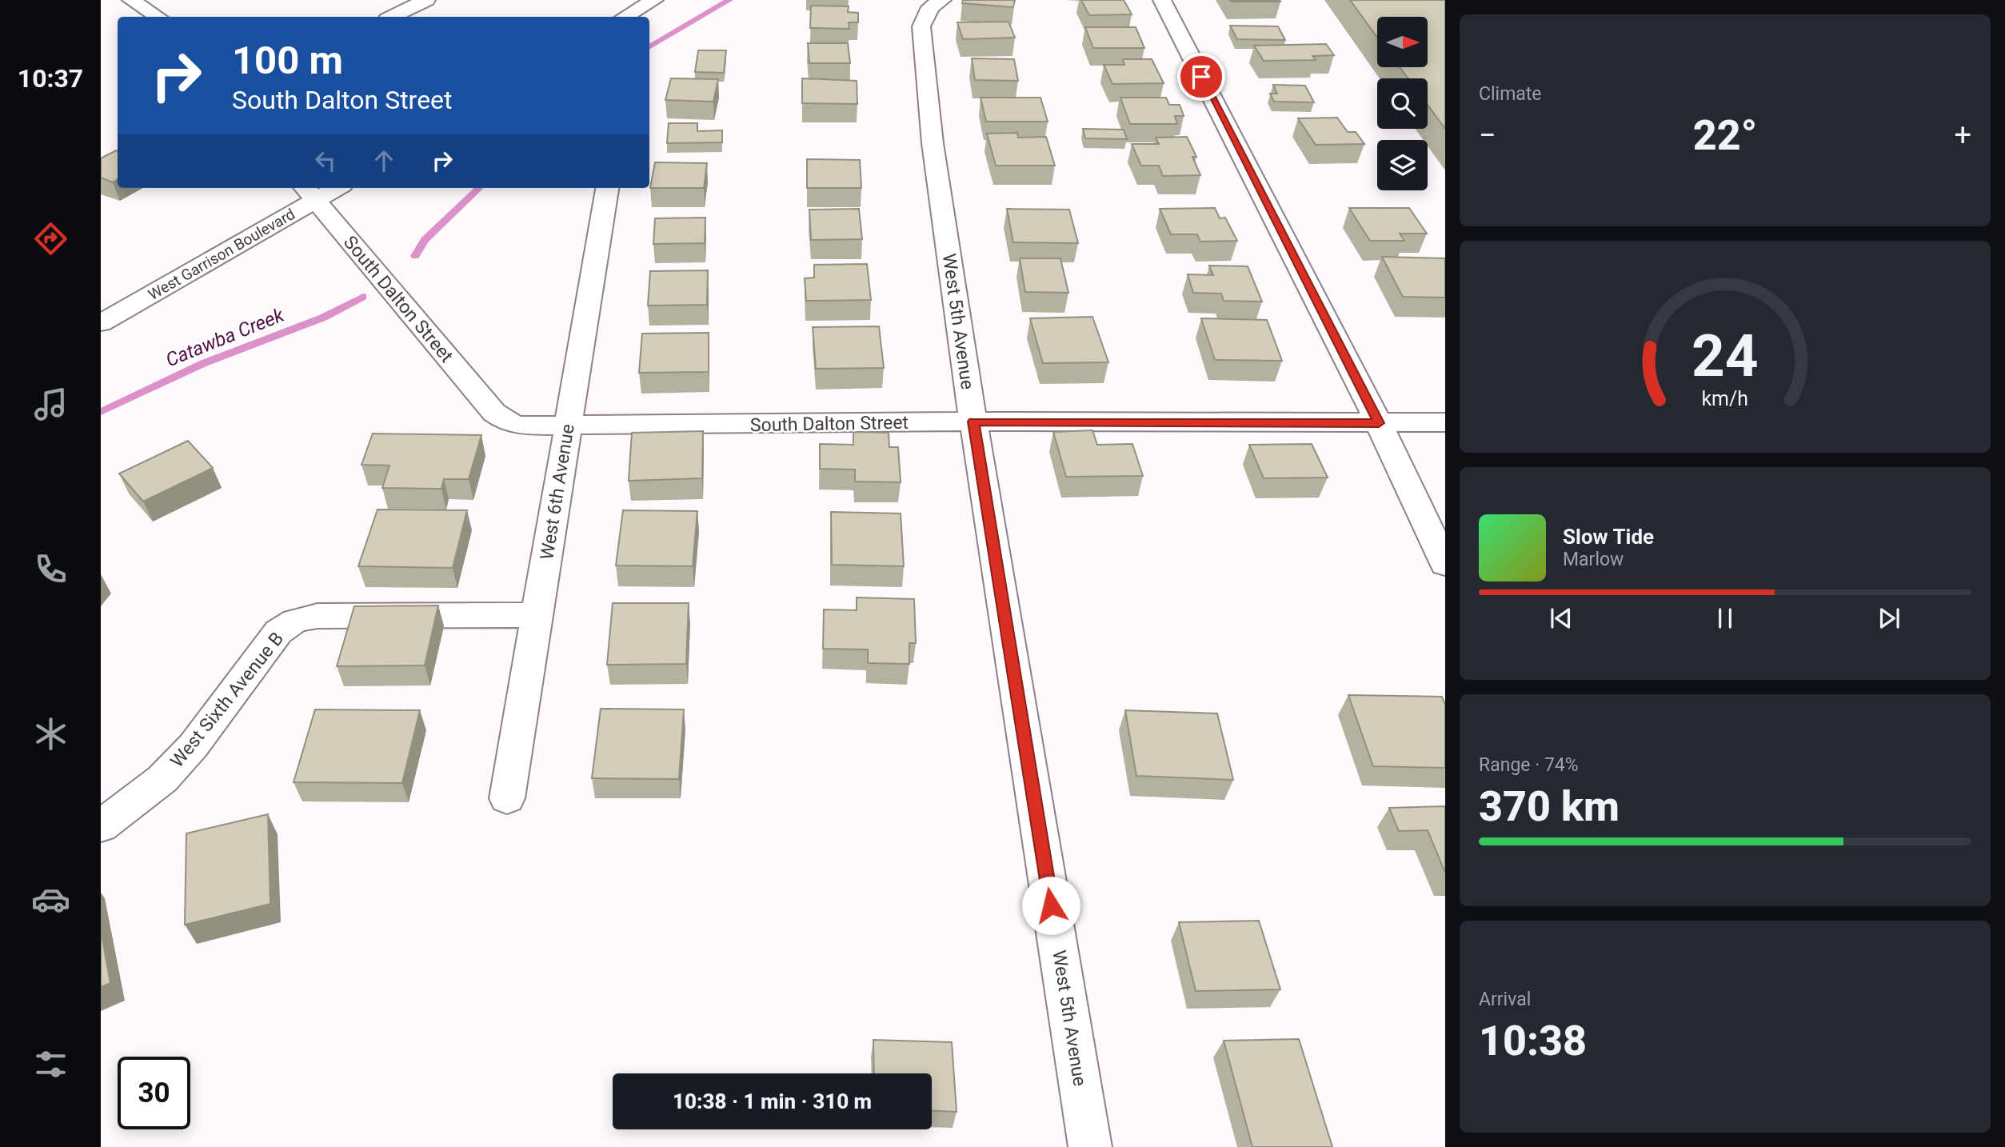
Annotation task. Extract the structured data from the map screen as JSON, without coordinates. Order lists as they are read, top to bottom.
{
  "streets": {
    "street": [
      "West Garrison Boulevard",
      "South Dalton Street",
      "West 5th Avenue",
      "West 6th Avenue",
      "West Sixth Avenue B"
    ]
  },
  "crossings": [
    ["West Garrison Boulevard", "South Dalton Street"],
    ["South Dalton Street", "West 5th Avenue"],
    ["South Dalton Street", "West 6th Avenue"],
    ["West 6th Avenue", "West Sixth Avenue B"]
  ],
  "water": ["Catawba Creek"],
  "north": "right",
  "page": {
    "tabs": "10:37",
    "tile": [
      "Climate",
      ["Range · 74%", "370 km"],
      ["Arrival", "10:38"]
    ],
    "turn": ["100 m", "South Dalton Street"],
    "heat": ["−", "22°", "+"],
    "song": ["Slow Tide", "Marlow"],
    "limit": "30",
    "trip": "10:38 · 1 min · 310 m",
    "gauge": ["24", "km/h"]
  }
}
